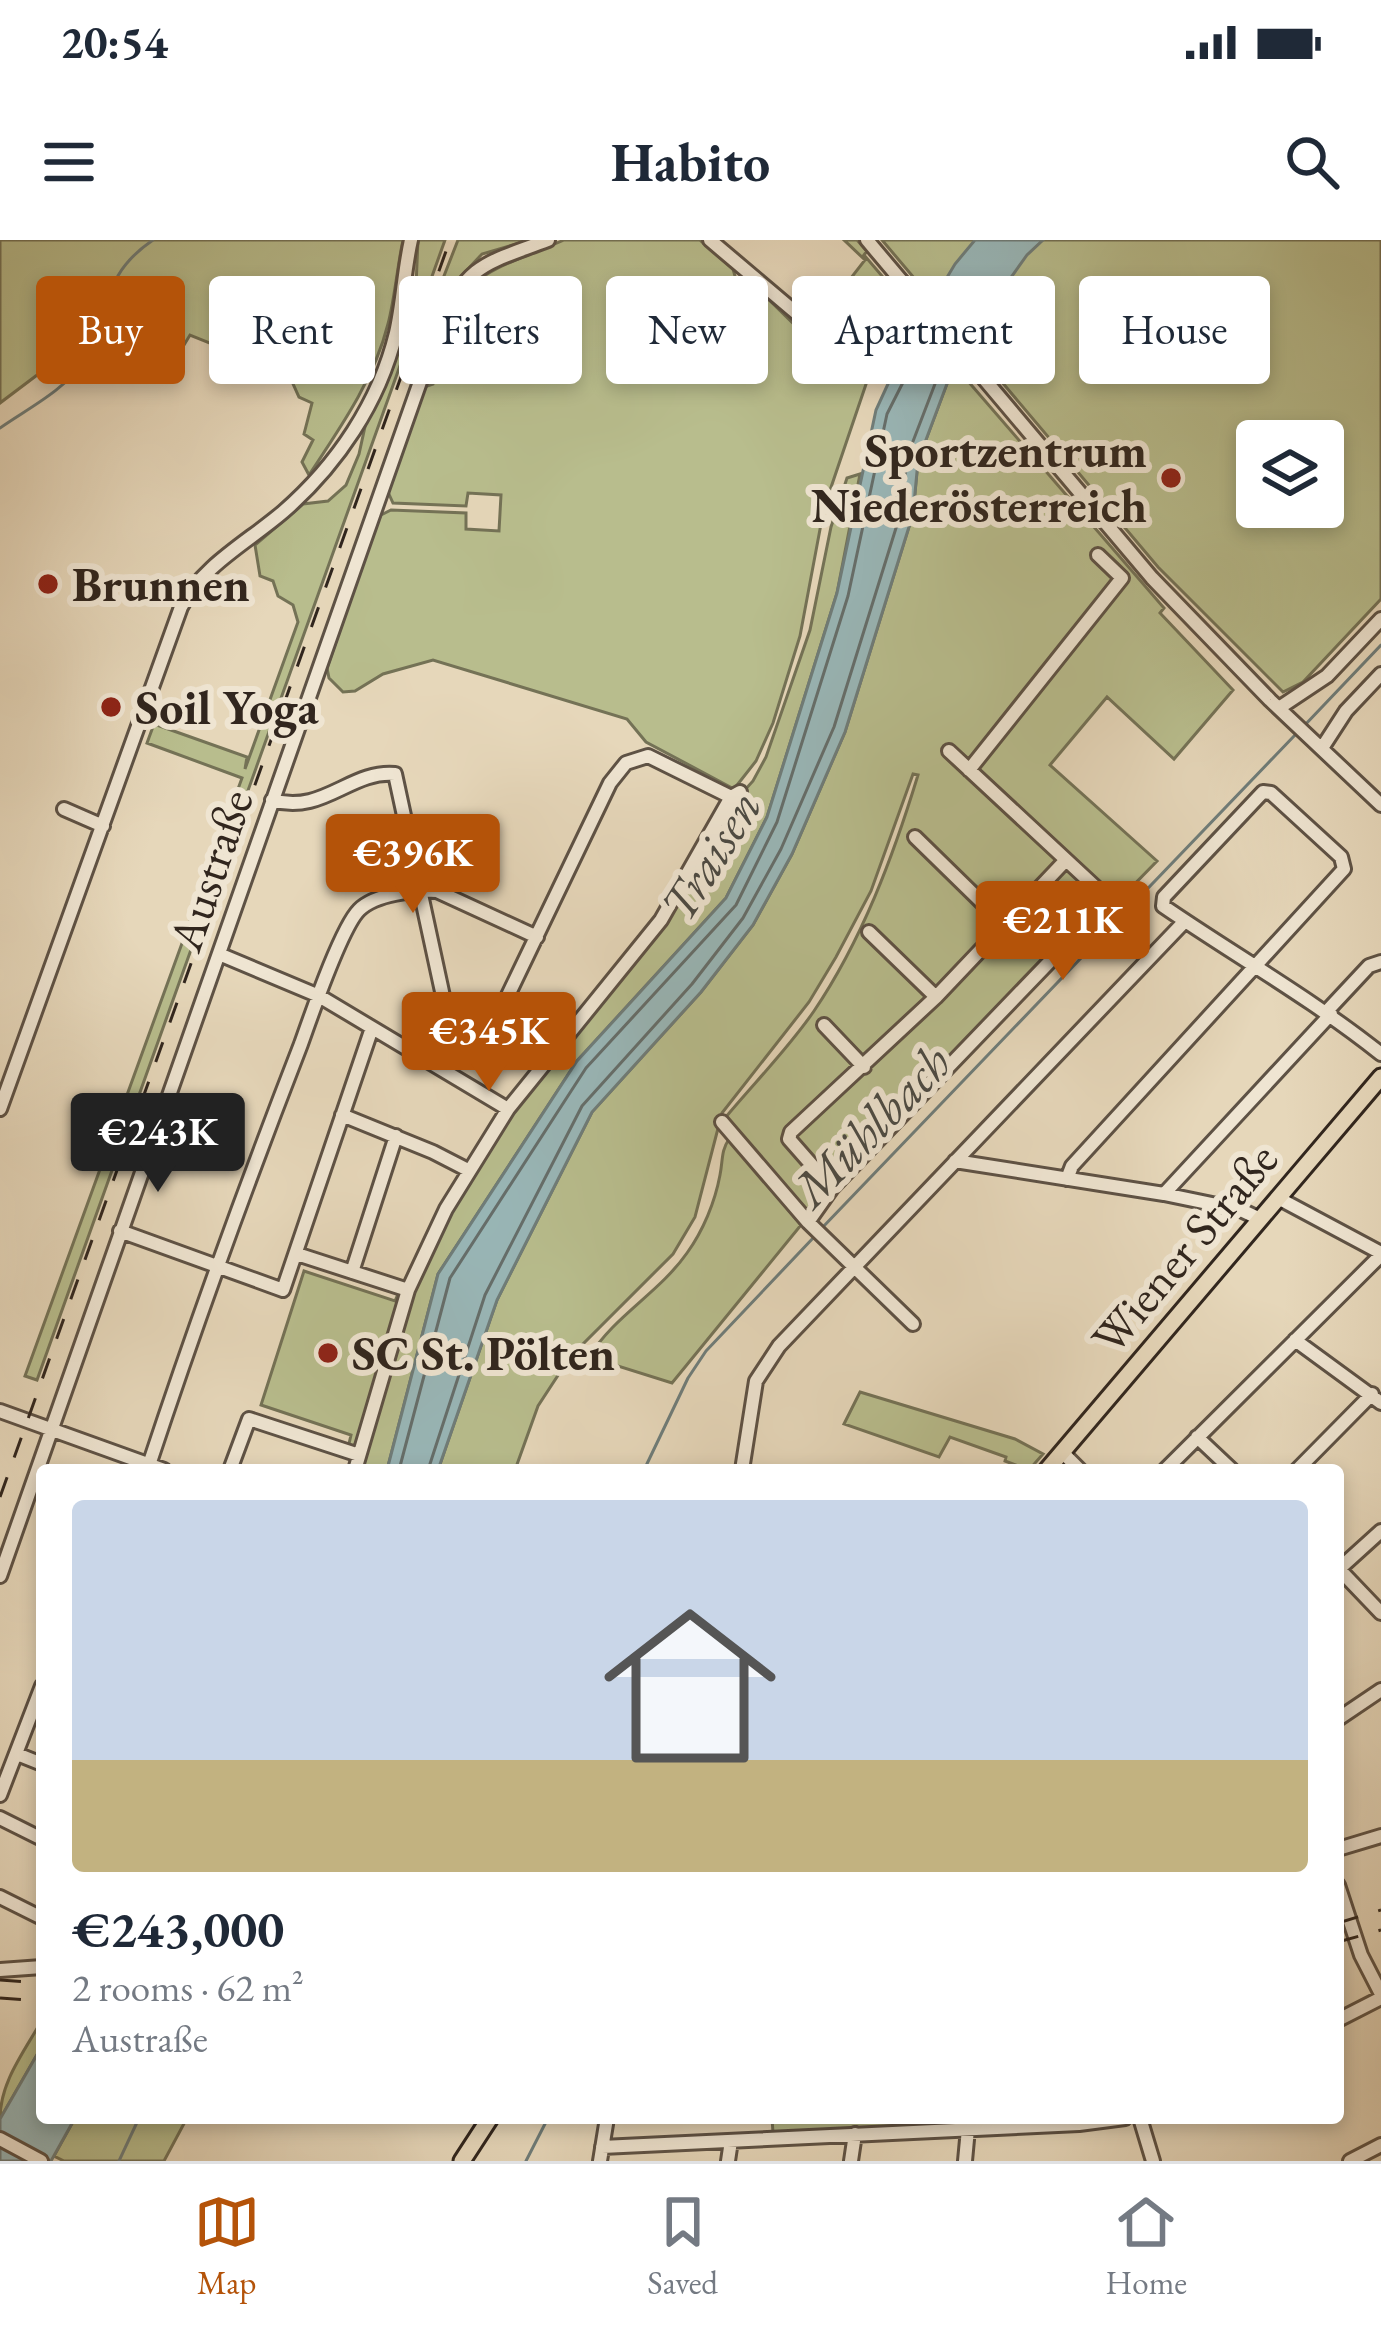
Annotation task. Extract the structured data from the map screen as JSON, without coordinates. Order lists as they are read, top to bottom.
{
  "streets": {
    "main road": ["Wiener Straße"],
    "street": ["Austraße"]
  },
  "water": ["Traisen", "Mühlbach"],
  "places": [
    "Sportzentrum Niederösterreich",
    "Brunnen",
    "Soil Yoga",
    "SC St. Pölten"
  ],
  "page": {
    "status": "20:54",
    "header": "Habito",
    "chip": [
      "Buy",
      "Rent",
      "Filters",
      "New",
      "Apartment",
      "House"
    ],
    "price": [
      "€396K",
      "€211K",
      "€345K",
      "€243K"
    ],
    "list": [
      {
        "name": "€243,000",
        "note": "2 rooms · 62 m² · Austraße"
      }
    ],
    "tabs": ["Map", "Saved", "Home"]
  }
}
